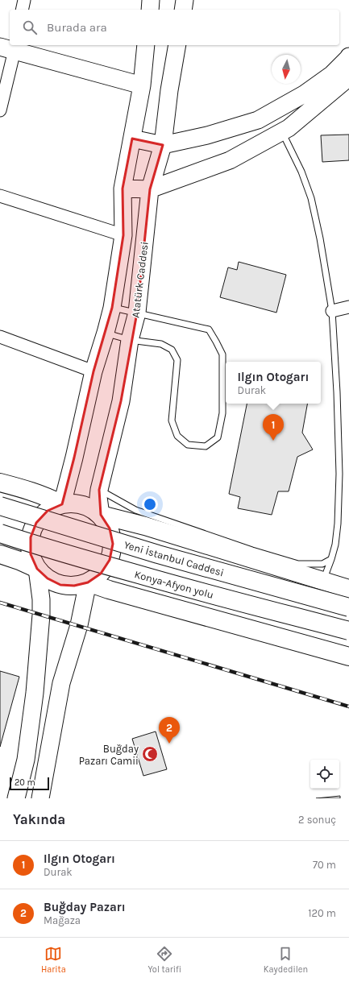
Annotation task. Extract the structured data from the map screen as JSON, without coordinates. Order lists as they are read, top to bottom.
{
  "streets": {
    "highway": ["Yeni İstanbul Caddesi", "Konya-Afyon yolu"],
    "main road": ["Atatürk Caddesi"]
  },
  "places": {
    "mosque": ["Buğday Pazarı Camii"]
  },
  "scale_bar": "20 m",
  "north": "bottom",
  "page": {
    "search": "Burada ara",
    "popup": ["Ilgın Otogarı", "Durak"],
    "pins": ["1", "2"],
    "scale": "20 m",
    "heading": ["Yakında", "2 sonuç"],
    "list": [
      {
        "mark": "1",
        "name": "Ilgın Otogarı",
        "note": "Durak",
        "value": "70 m"
      },
      {
        "mark": "2",
        "name": "Buğday Pazarı",
        "note": "Mağaza",
        "value": "120 m"
      }
    ],
    "nav": ["Harita", "Yol tarifi", "Kaydedilen"]
  }
}
